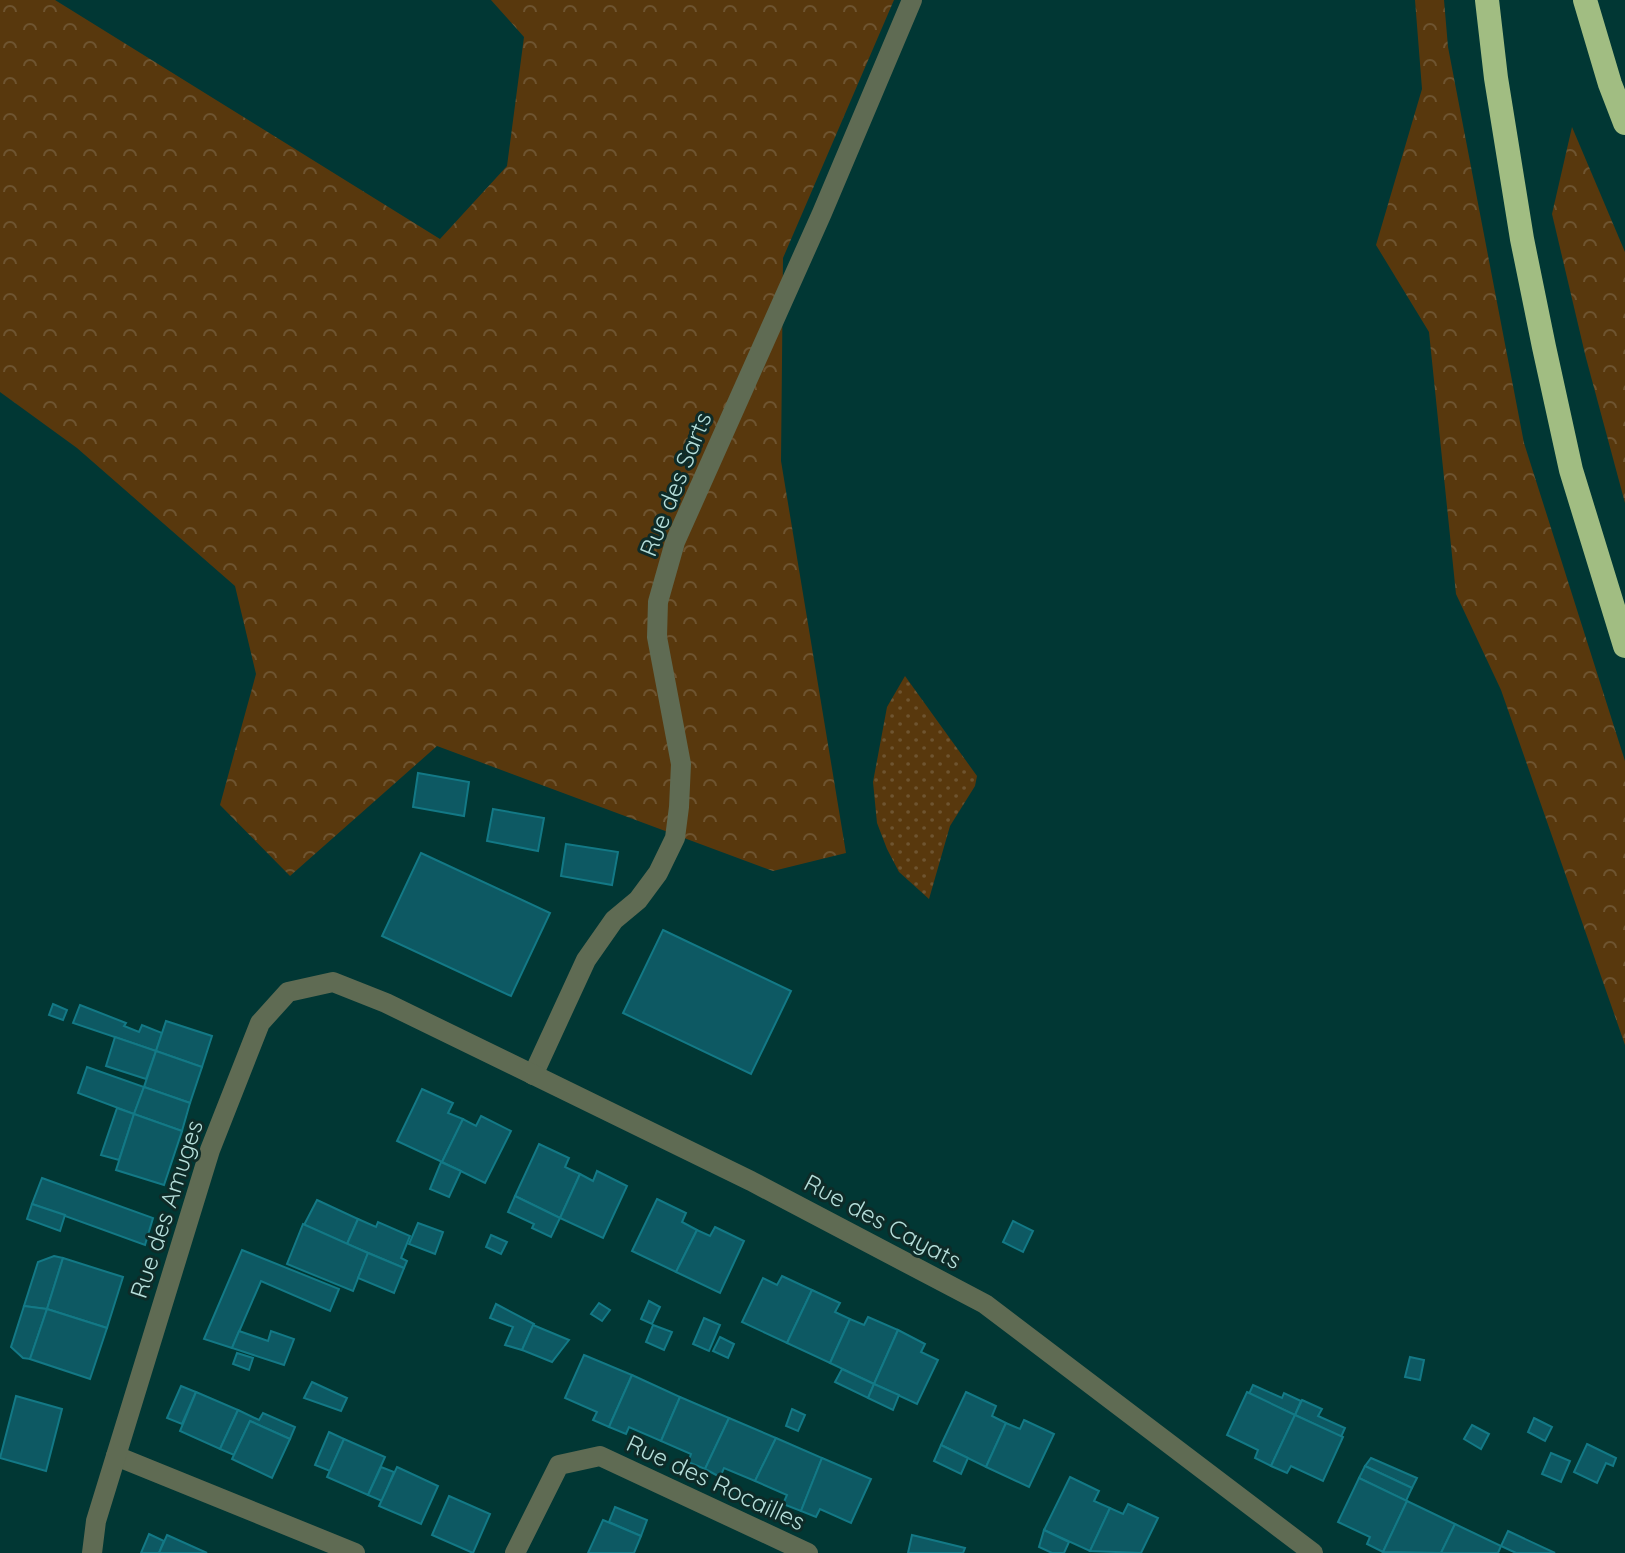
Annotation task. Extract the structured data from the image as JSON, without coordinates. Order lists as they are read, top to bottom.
{
  "streets": {
    "street": [
      "Rue des Sarts",
      "Rue des Amuges",
      "Rue des Cayats",
      "Rue des Rocailles"
    ]
  },
  "crossings": [
    ["Rue des Sarts", "Rue des Cayats"],
    ["Rue des Amuges", "Rue des Cayats"]
  ]
}
